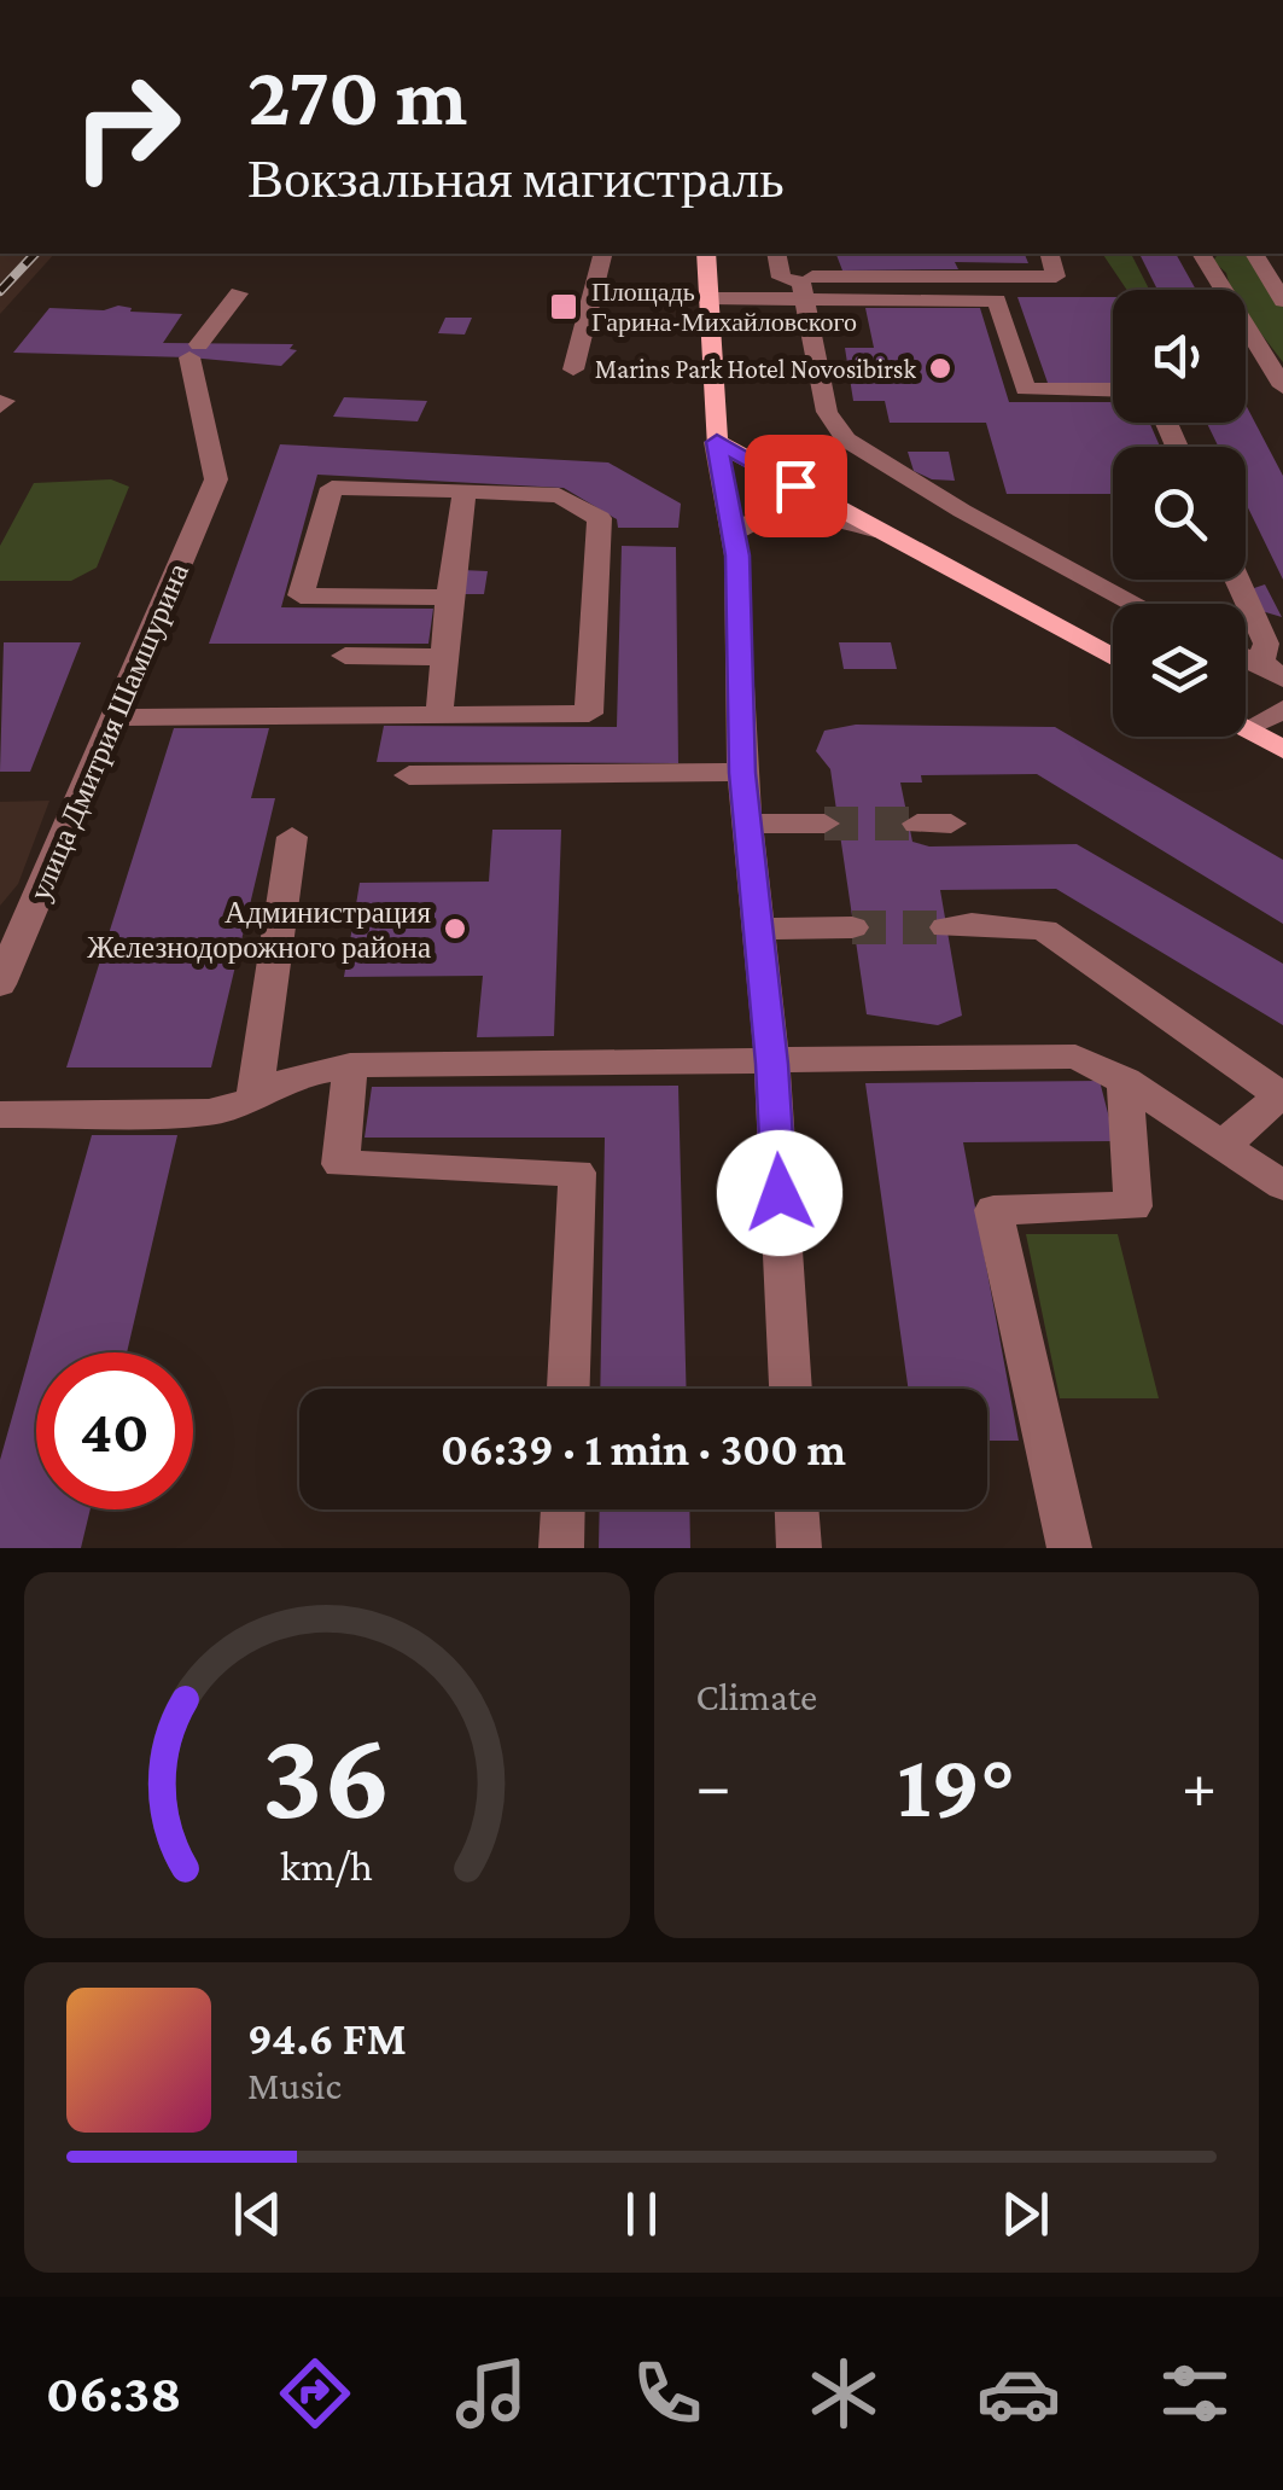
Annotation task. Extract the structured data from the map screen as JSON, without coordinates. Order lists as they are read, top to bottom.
{
  "streets": {
    "street": ["улица Дмитрия Шамшурина"]
  },
  "places": {
    "transit": ["Площадь Гарина-Михайловского"],
    "other": ["Marins Park Hotel Novosibirsk", "Администрация Железнодорожного района"]
  },
  "page": {
    "turn": ["270 m", "Вокзальная магистраль"],
    "limit": "40",
    "trip": "06:39 · 1 min · 300 m",
    "tile": "Climate",
    "heat": ["−", "19°", "+"],
    "song": ["94.6 FM", "Music"],
    "tabs": "06:38",
    "gauge": ["36", "km/h"]
  }
}
